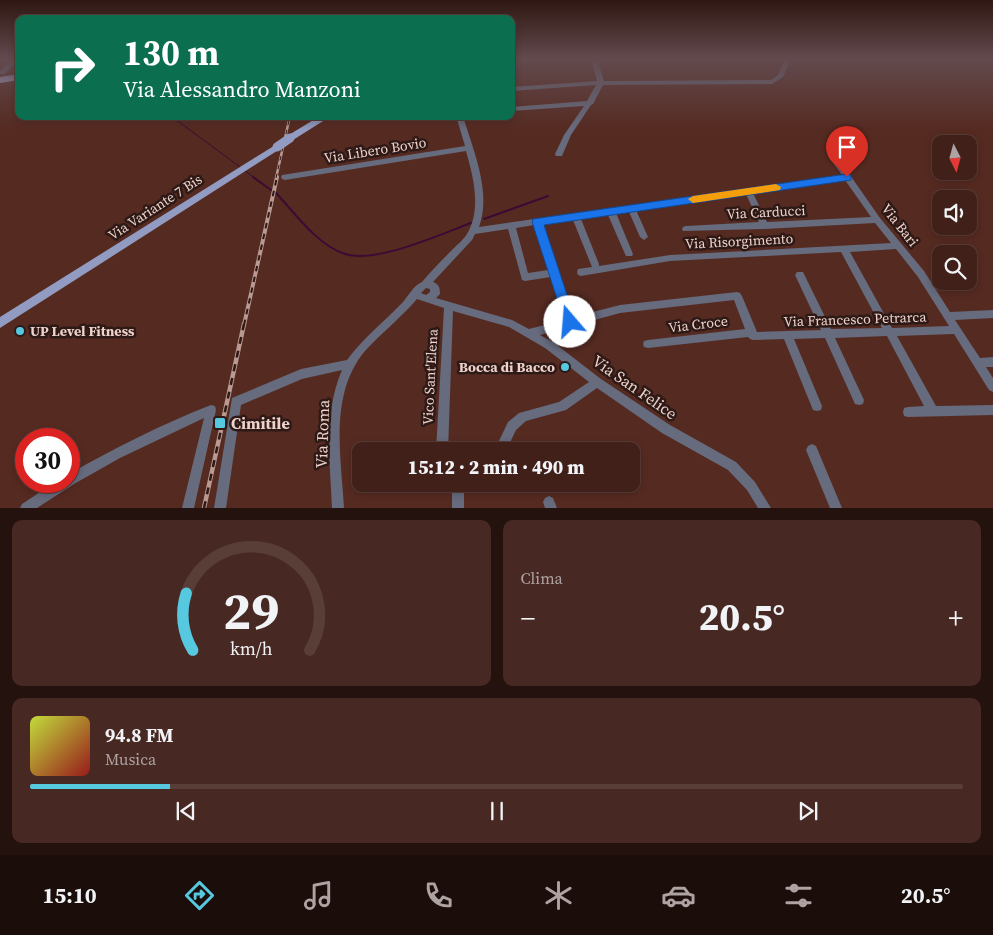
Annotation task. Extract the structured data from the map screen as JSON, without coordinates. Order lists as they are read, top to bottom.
{
  "streets": {
    "main road": ["Via Variante 7 Bis"],
    "street": [
      "Via Libero Bovio",
      "Via Carducci",
      "Via Bari",
      "Via Risorgimento",
      "Via Francesco Petrarca",
      "Via Croce",
      "Vico Sant'Elena",
      "Via San Felice",
      "Via Roma"
    ]
  },
  "crossings": [
    ["Via Carducci", "Via Bari"],
    ["Via Bari", "Via Risorgimento"],
    ["Via Bari", "Via Francesco Petrarca"],
    ["Via Francesco Petrarca", "Via Croce"],
    ["Vico Sant'Elena", "Via San Felice"],
    ["Via San Felice", "Via Roma"]
  ],
  "places": {
    "other": ["UP Level Fitness", "Bocca di Bacco"],
    "transit": ["Cimitile"]
  },
  "north": "bottom",
  "page": {
    "turn": ["130 m", "Via Alessandro Manzoni"],
    "limit": "30",
    "trip": "15:12 · 2 min · 490 m",
    "tile": "Clima",
    "heat": ["−", "20.5°", "+"],
    "song": ["94.8 FM", "Musica"],
    "tabs": ["15:10", "20.5°"],
    "gauge": ["29", "km/h"]
  }
}
